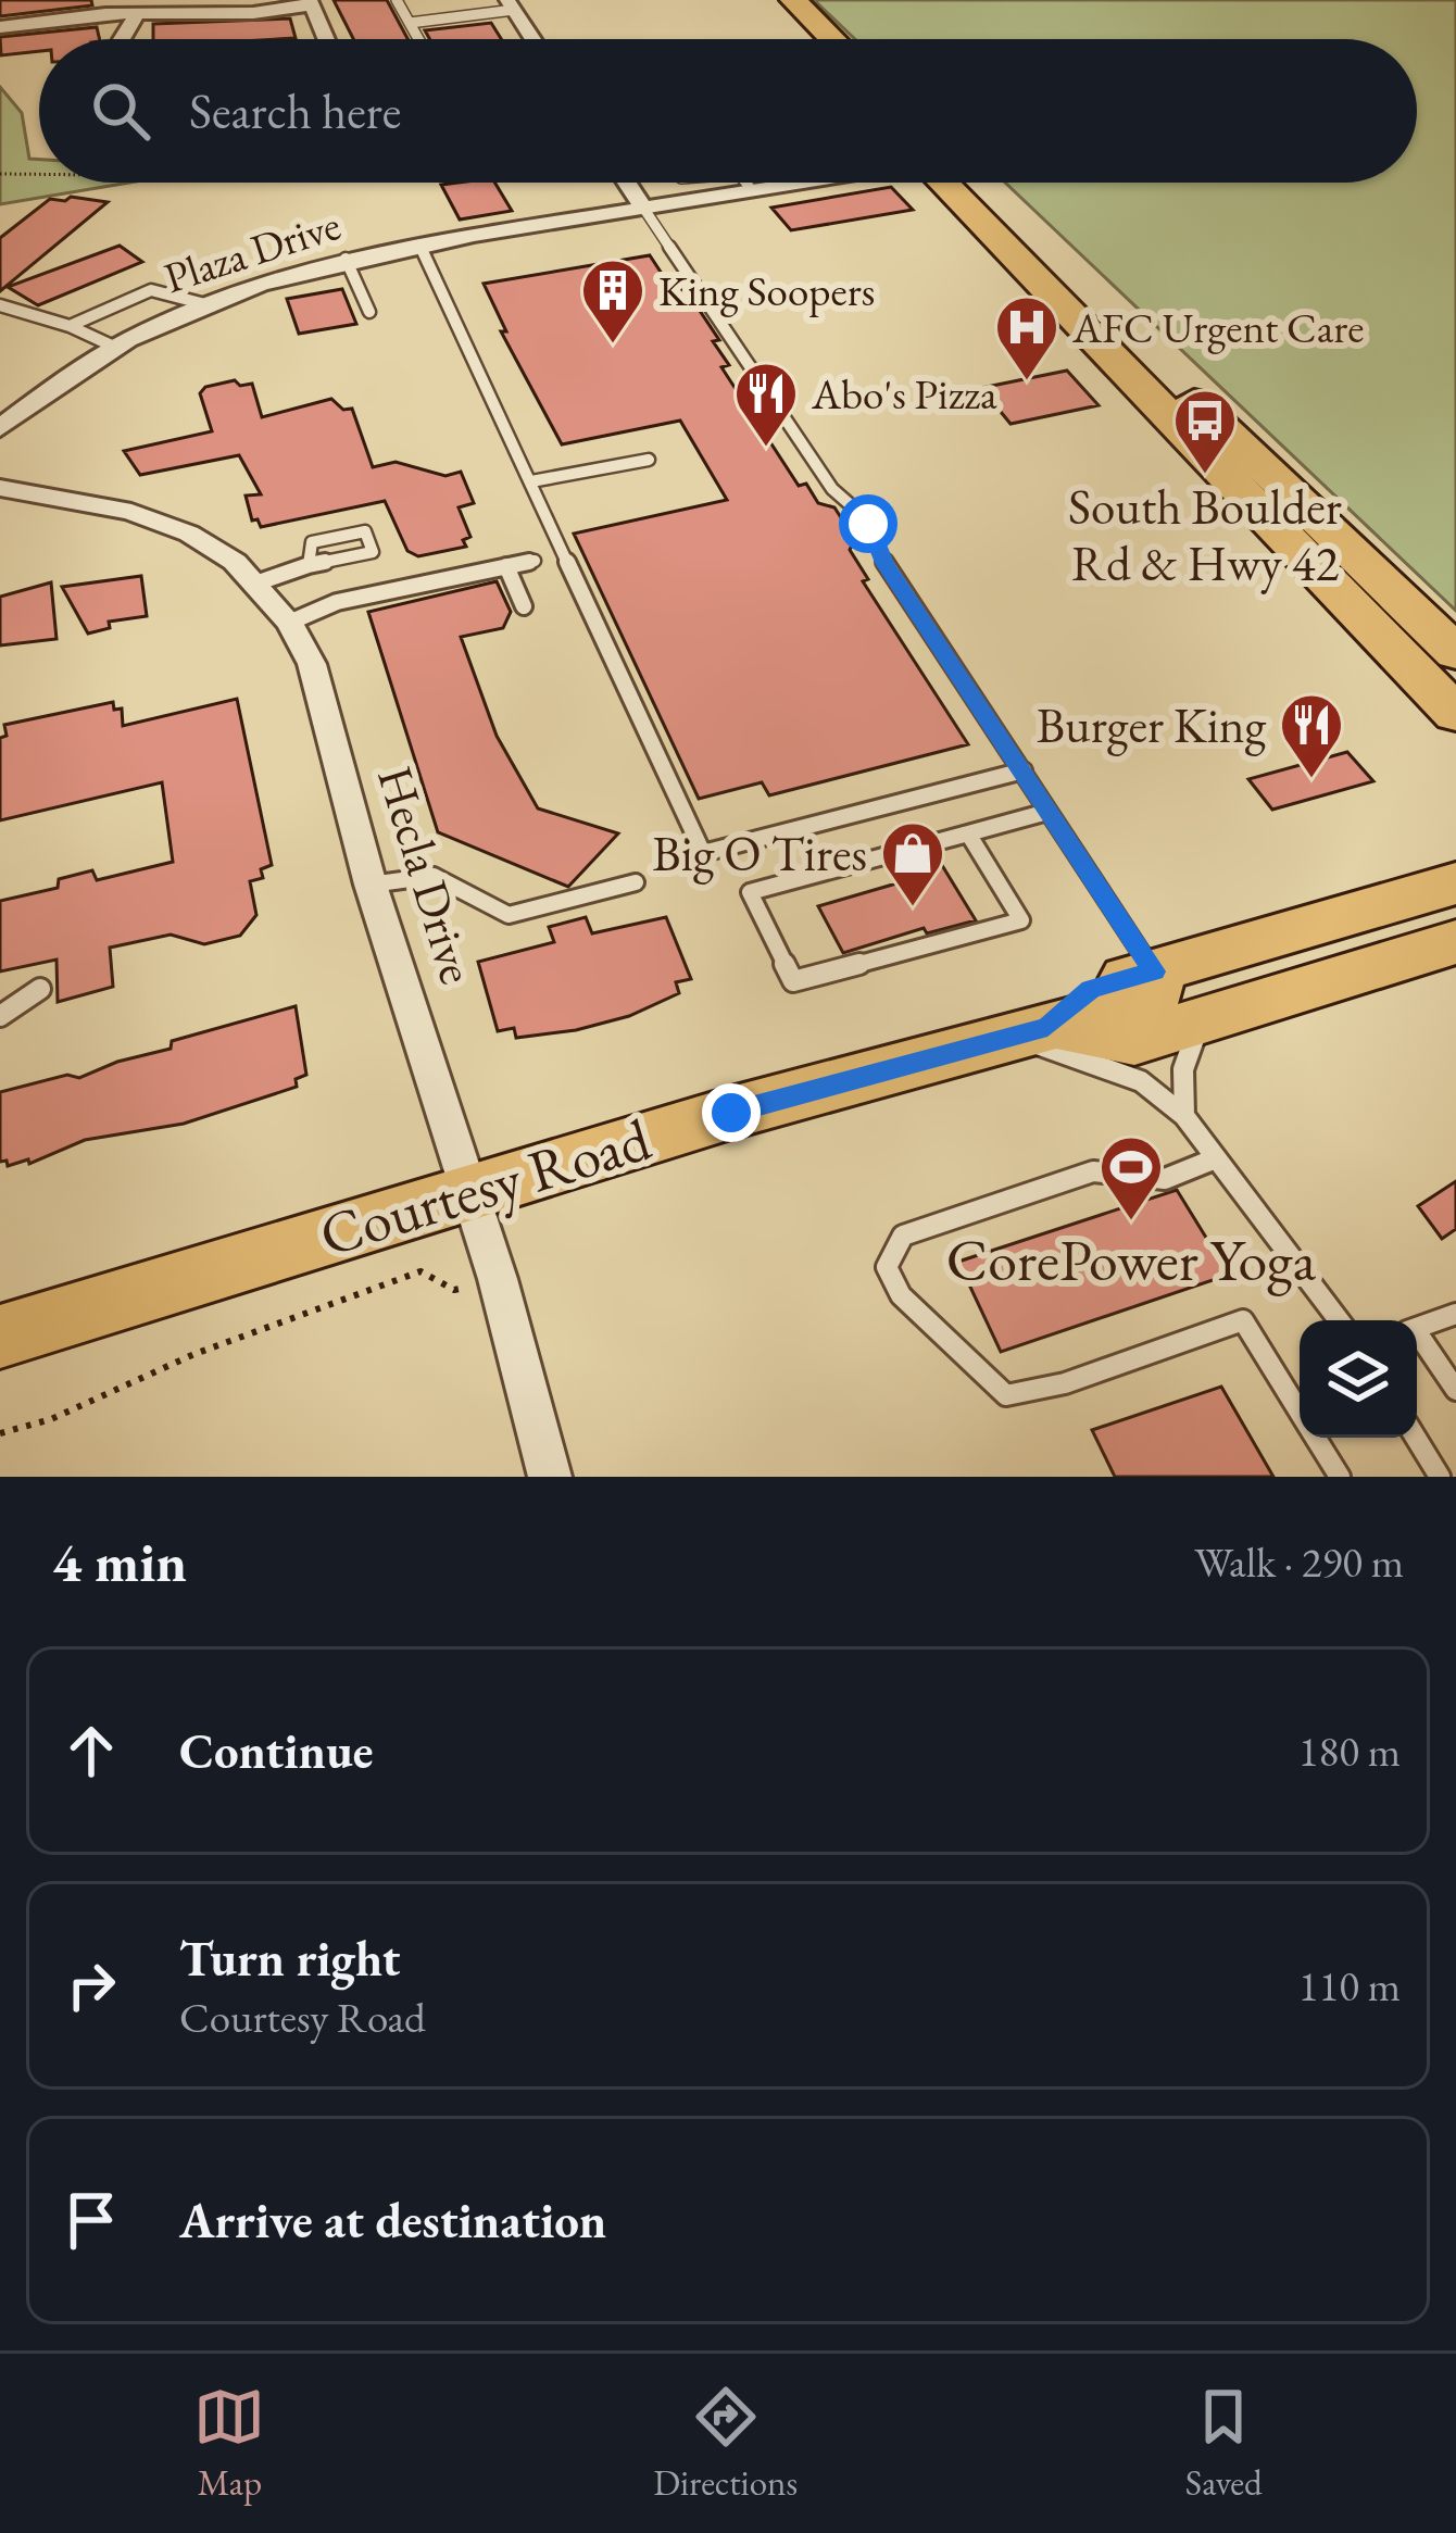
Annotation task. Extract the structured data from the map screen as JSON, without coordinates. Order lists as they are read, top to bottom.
{
  "streets": {
    "main road": ["Courtesy Road"],
    "street": ["Plaza Drive", "Hecla Drive"]
  },
  "crossings": [
    ["Hecla Drive", "Courtesy Road"]
  ],
  "places": {
    "building": ["King Soopers"],
    "hospital": ["AFC Urgent Care"],
    "restaurant": ["Abo's Pizza", "Burger King"],
    "bus stop": ["South Boulder Rd & Hwy 42"],
    "shop": ["Big O Tires"],
    "sports": ["CorePower Yoga"]
  },
  "page": {
    "search": "Search here",
    "heading": ["4 min", "Walk · 290 m"],
    "list": [
      ["Continue", "180 m"],
      ["Turn right", "Courtesy Road", "110 m"],
      "Arrive at destination"
    ],
    "nav": ["Map", "Directions", "Saved"]
  }
}
